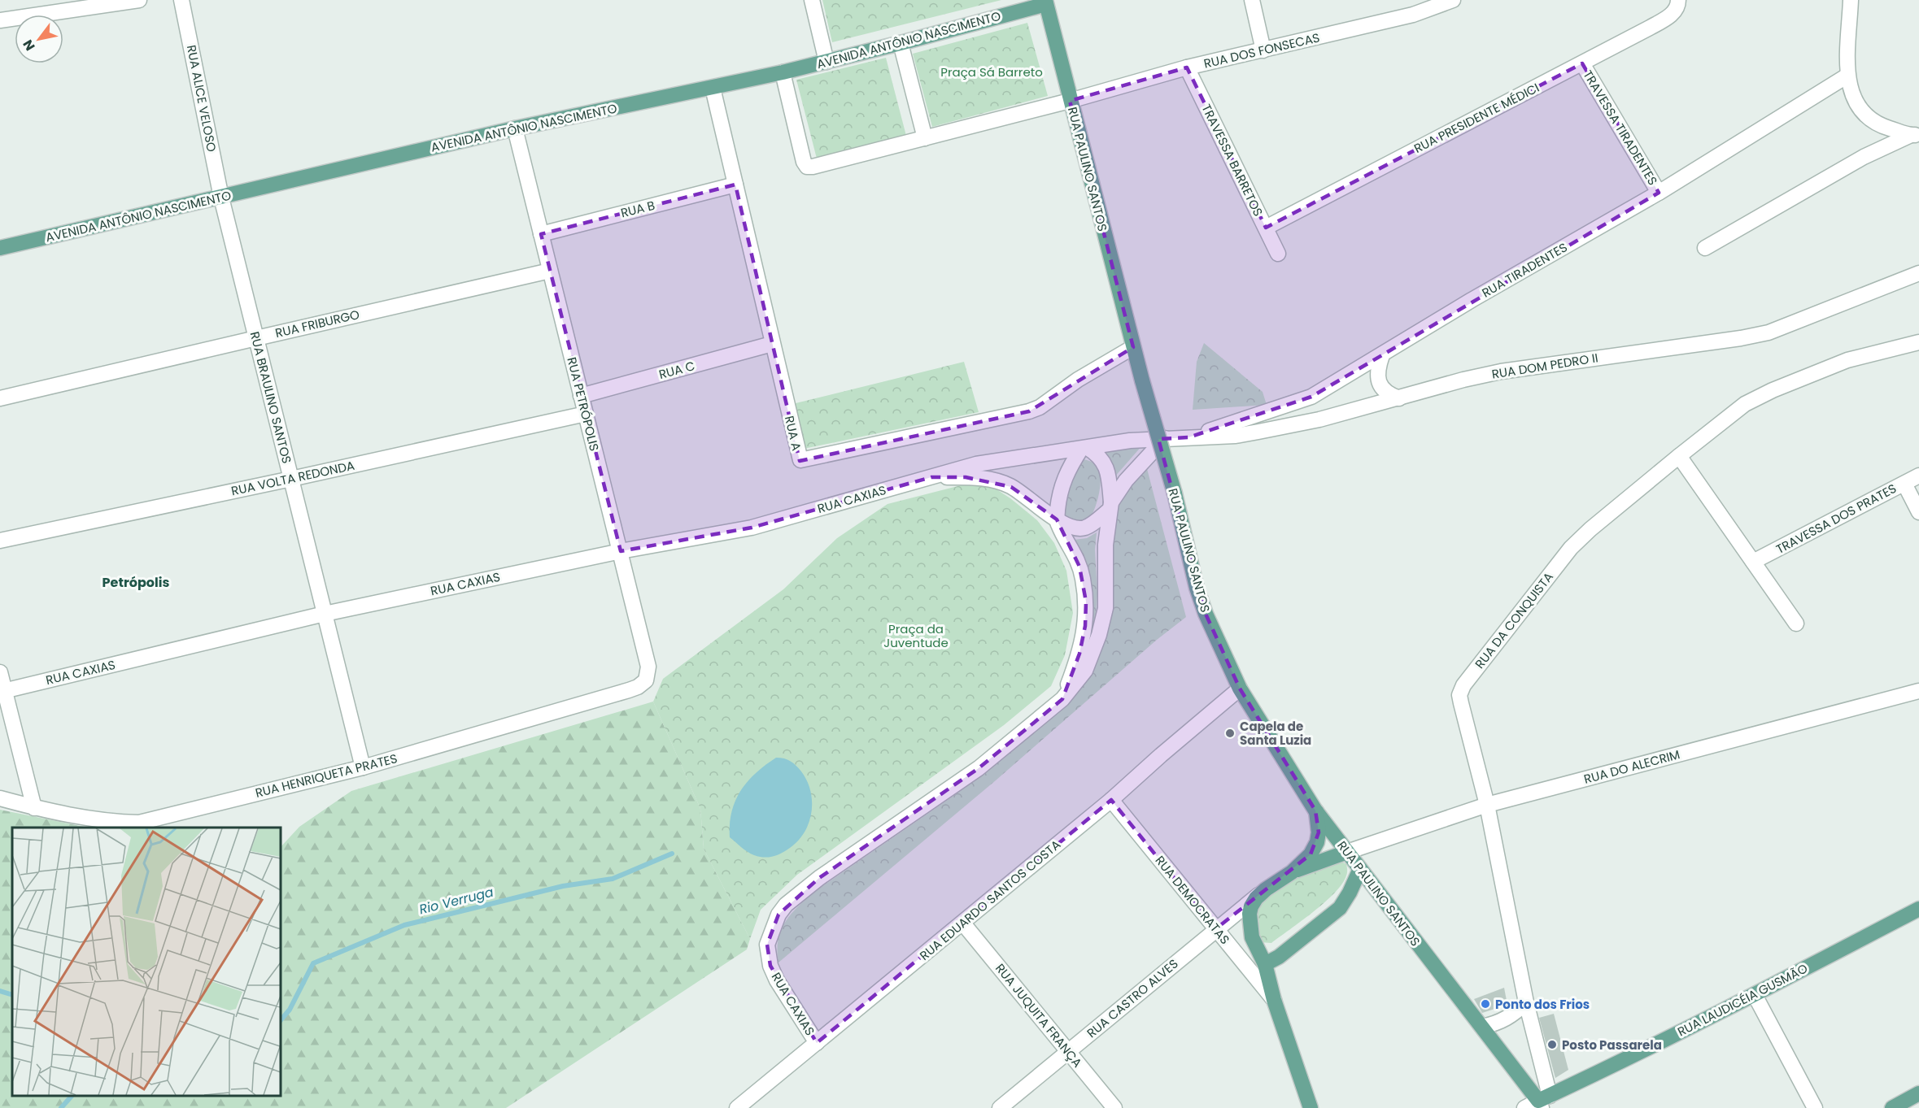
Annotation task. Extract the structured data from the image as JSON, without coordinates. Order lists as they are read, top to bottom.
{
  "streets": {
    "main road": ["AVENIDA ANTÔNIO NASCIMENTO", "RUA PAULINO SANTOS", "RUA LAUDICÉIA GUSMÃO"],
    "street": [
      "RUA DOS FONSECAS",
      "RUA ALICE VELOSO",
      "RUA PRESIDENTE MÉDICI",
      "TRAVESSA TIRADENTES",
      "TRAVESSA BARRETOS",
      "RUA B",
      "RUA TIRADENTES",
      "RUA FRIBURGO",
      "RUA DOM PEDRO II",
      "RUA C",
      "RUA BRAULINO SANTOS",
      "RUA PETRÓPOLIS",
      "RUA A",
      "RUA VOLTA REDONDA",
      "RUA CAXIAS",
      "TRAVESSA DOS PRATES",
      "RUA DA CONQUISTA",
      "RUA DO ALECRIM",
      "RUA HENRIQUETA PRATES",
      "RUA EDUARDO SANTOS COSTA",
      "RUA DEMOCRATAS",
      "RUA CASTRO ALVES",
      "RUA JUQUITA FRANÇA"
    ]
  },
  "crossings": [
    ["AVENIDA ANTÔNIO NASCIMENTO", "RUA ALICE VELOSO"],
    ["AVENIDA ANTÔNIO NASCIMENTO", "RUA PAULINO SANTOS"],
    ["AVENIDA ANTÔNIO NASCIMENTO", "RUA BRAULINO SANTOS"],
    ["AVENIDA ANTÔNIO NASCIMENTO", "RUA PETRÓPOLIS"],
    ["AVENIDA ANTÔNIO NASCIMENTO", "RUA A"],
    ["RUA DOS FONSECAS", "TRAVESSA BARRETOS"],
    ["RUA DOS FONSECAS", "RUA PAULINO SANTOS"],
    ["RUA ALICE VELOSO", "RUA BRAULINO SANTOS"],
    ["RUA PRESIDENTE MÉDICI", "TRAVESSA TIRADENTES"],
    ["RUA PRESIDENTE MÉDICI", "TRAVESSA BARRETOS"],
    ["TRAVESSA TIRADENTES", "RUA TIRADENTES"],
    ["RUA PAULINO SANTOS", "RUA A"],
    ["RUA PAULINO SANTOS", "RUA DA CONQUISTA"],
    ["RUA PAULINO SANTOS", "RUA DO ALECRIM"],
    ["RUA PAULINO SANTOS", "RUA EDUARDO SANTOS COSTA"],
    ["RUA PAULINO SANTOS", "RUA LAUDICÉIA GUSMÃO"],
    ["RUA B", "RUA PETRÓPOLIS"],
    ["RUA B", "RUA A"],
    ["RUA TIRADENTES", "RUA DOM PEDRO II"],
    ["RUA FRIBURGO", "RUA BRAULINO SANTOS"],
    ["RUA FRIBURGO", "RUA PETRÓPOLIS"],
    ["RUA DOM PEDRO II", "RUA CAXIAS"],
    ["RUA C", "RUA PETRÓPOLIS"],
    ["RUA C", "RUA A"],
    ["RUA BRAULINO SANTOS", "RUA VOLTA REDONDA"],
    ["RUA BRAULINO SANTOS", "RUA CAXIAS"],
    ["RUA BRAULINO SANTOS", "RUA HENRIQUETA PRATES"],
    ["RUA PETRÓPOLIS", "RUA VOLTA REDONDA"],
    ["RUA PETRÓPOLIS", "RUA CAXIAS"],
    ["RUA PETRÓPOLIS", "RUA HENRIQUETA PRATES"],
    ["RUA CAXIAS", "RUA EDUARDO SANTOS COSTA"],
    ["RUA DA CONQUISTA", "RUA DO ALECRIM"],
    ["RUA DA CONQUISTA", "RUA LAUDICÉIA GUSMÃO"],
    ["RUA EDUARDO SANTOS COSTA", "RUA DEMOCRATAS"],
    ["RUA EDUARDO SANTOS COSTA", "RUA JUQUITA FRANÇA"],
    ["RUA DEMOCRATAS", "RUA CASTRO ALVES"],
    ["RUA CASTRO ALVES", "RUA JUQUITA FRANÇA"]
  ],
  "districts": ["Petrópolis"],
  "water": ["Rio Verruga"],
  "parks": ["Praça Sá Barreto", "Praça da Juventude"],
  "places": ["Capela de Santa Luzia", "Ponto dos Frios", "Posto Passarela"],
  "north": "bottom left"
}
